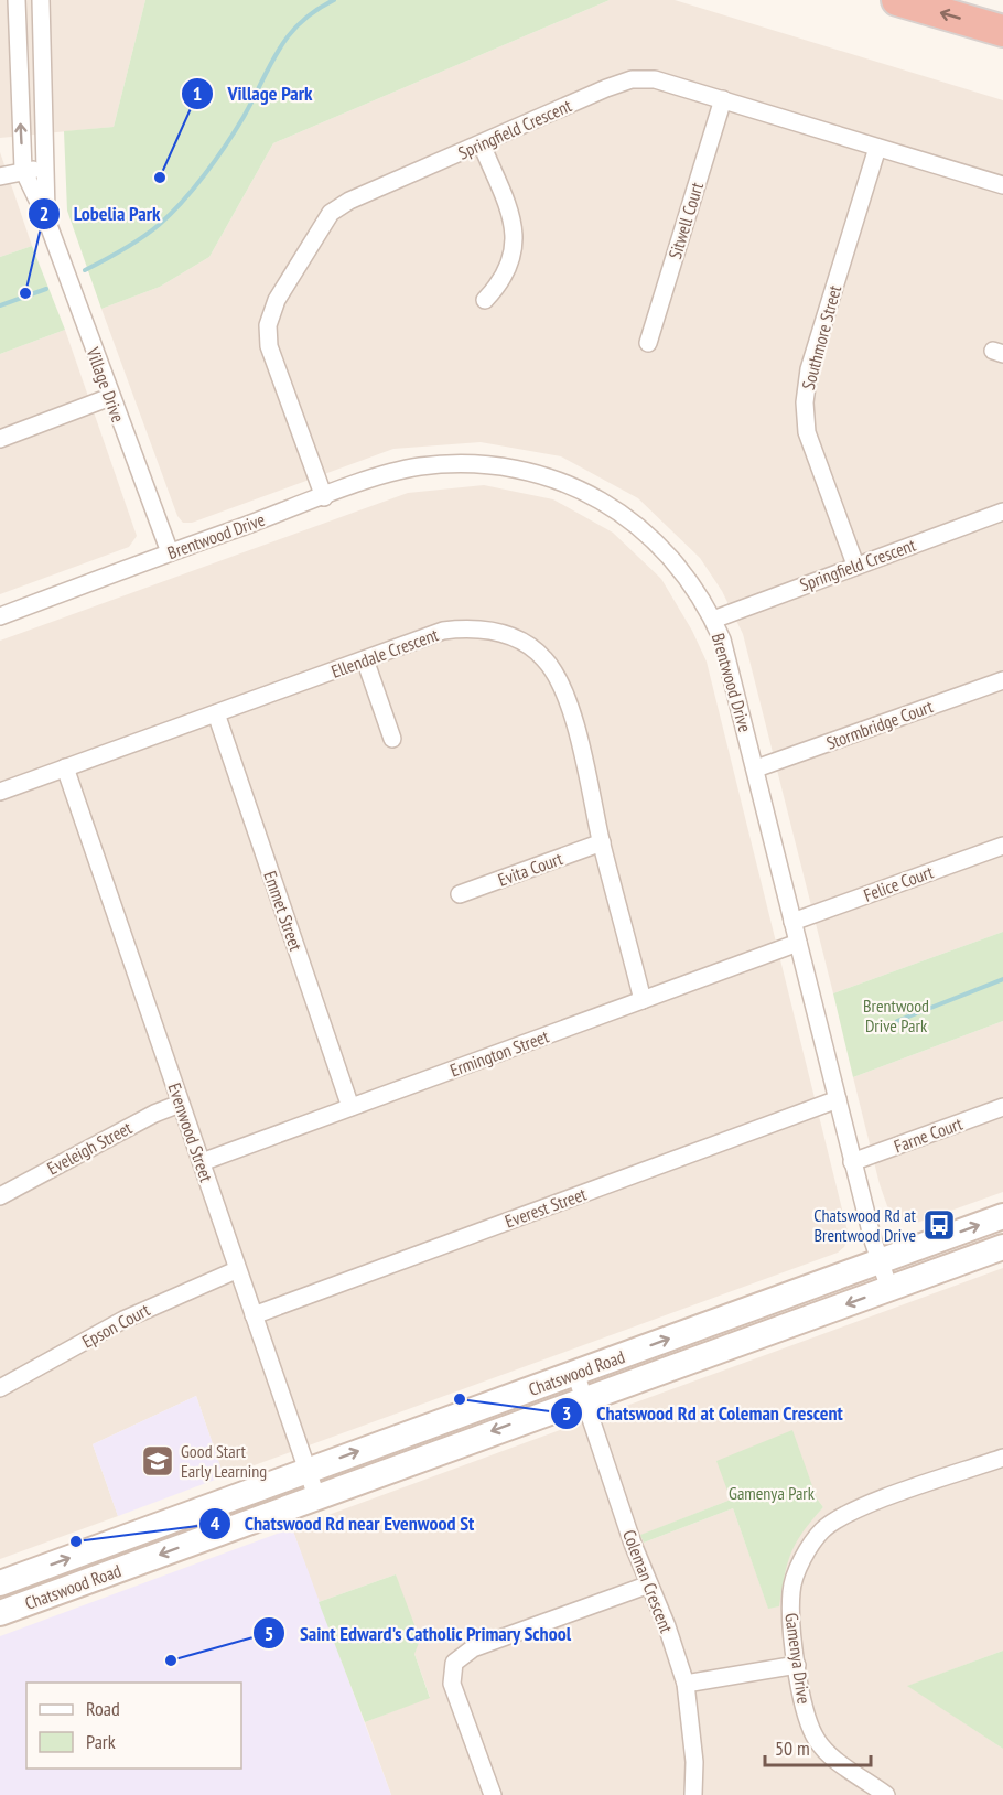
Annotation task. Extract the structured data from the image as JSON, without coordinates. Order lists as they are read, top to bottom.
{
  "streets": {
    "main road": ["Chatswood Road"],
    "street": [
      "Springfield Crescent",
      "Sitwell Court",
      "Southmore Street",
      "Village Drive",
      "Brentwood Drive",
      "Ellendale Crescent",
      "Stormbridge Court",
      "Evita Court",
      "Felice Court",
      "Emmet Street",
      "Ermington Street",
      "Evenwood Street",
      "Farne Court",
      "Eveleigh Street",
      "Everest Street",
      "Epson Court",
      "Coleman Crescent",
      "Gamenya Drive"
    ]
  },
  "crossings": [
    ["Springfield Crescent", "Sitwell Court"],
    ["Springfield Crescent", "Southmore Street"],
    ["Springfield Crescent", "Brentwood Drive"],
    ["Village Drive", "Brentwood Drive"],
    ["Brentwood Drive", "Stormbridge Court"],
    ["Brentwood Drive", "Felice Court"],
    ["Brentwood Drive", "Ermington Street"],
    ["Brentwood Drive", "Farne Court"],
    ["Brentwood Drive", "Everest Street"],
    ["Brentwood Drive", "Chatswood Road"],
    ["Ellendale Crescent", "Evita Court"],
    ["Ellendale Crescent", "Emmet Street"],
    ["Ellendale Crescent", "Ermington Street"],
    ["Ellendale Crescent", "Evenwood Street"],
    ["Emmet Street", "Ermington Street"],
    ["Ermington Street", "Evenwood Street"],
    ["Evenwood Street", "Eveleigh Street"],
    ["Evenwood Street", "Everest Street"],
    ["Evenwood Street", "Epson Court"],
    ["Evenwood Street", "Chatswood Road"],
    ["Chatswood Road", "Coleman Crescent"]
  ],
  "parks": ["Brentwood Drive Park", "Gamenya Park"],
  "places": {
    "other": [
      "Village Park",
      "Lobelia Park",
      "Chatswood Rd at Coleman Crescent",
      "Chatswood Rd near Evenwood St",
      "Saint Edward's Catholic Primary School"
    ],
    "bus stop": ["Chatswood Rd at Brentwood Drive"],
    "school or university": ["Good Start Early Learning"]
  },
  "legend": ["Road", "Park"],
  "scale_bar": "50 m"
}
